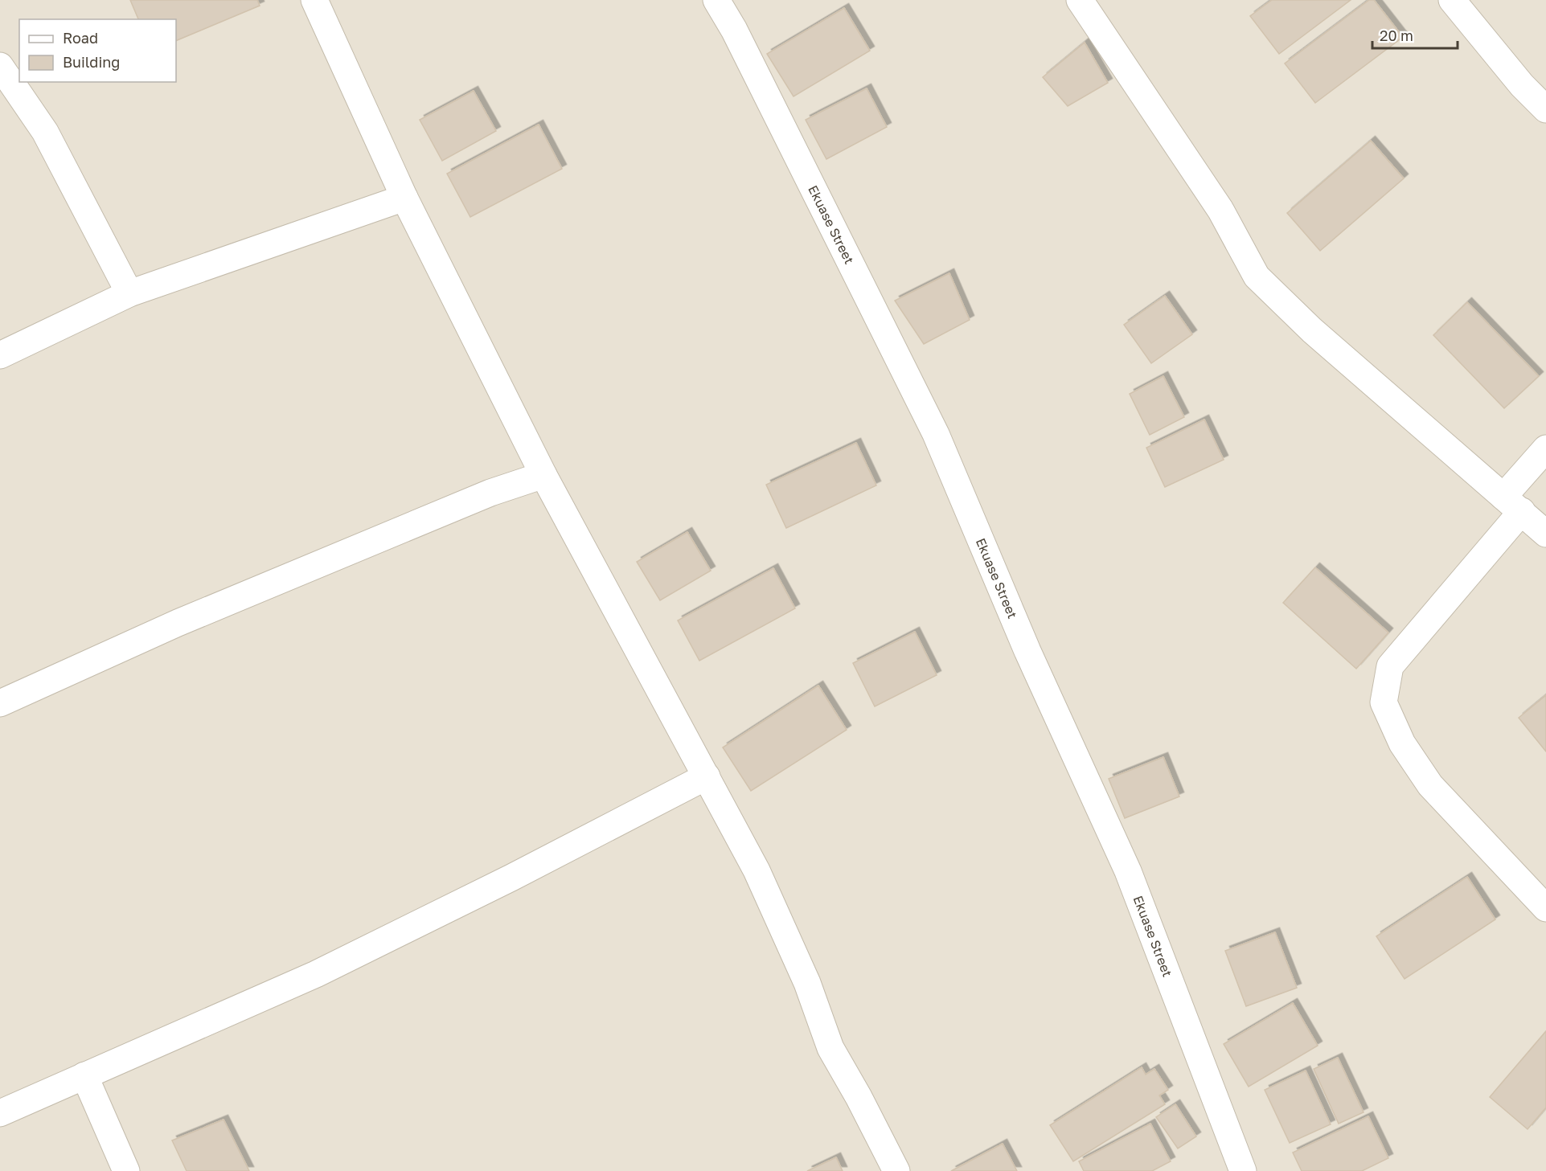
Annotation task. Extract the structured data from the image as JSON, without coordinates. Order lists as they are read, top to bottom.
{
  "streets": {
    "street": ["Ekuase Street"]
  },
  "legend": ["Road", "Building"],
  "scale_bar": "20 m"
}
